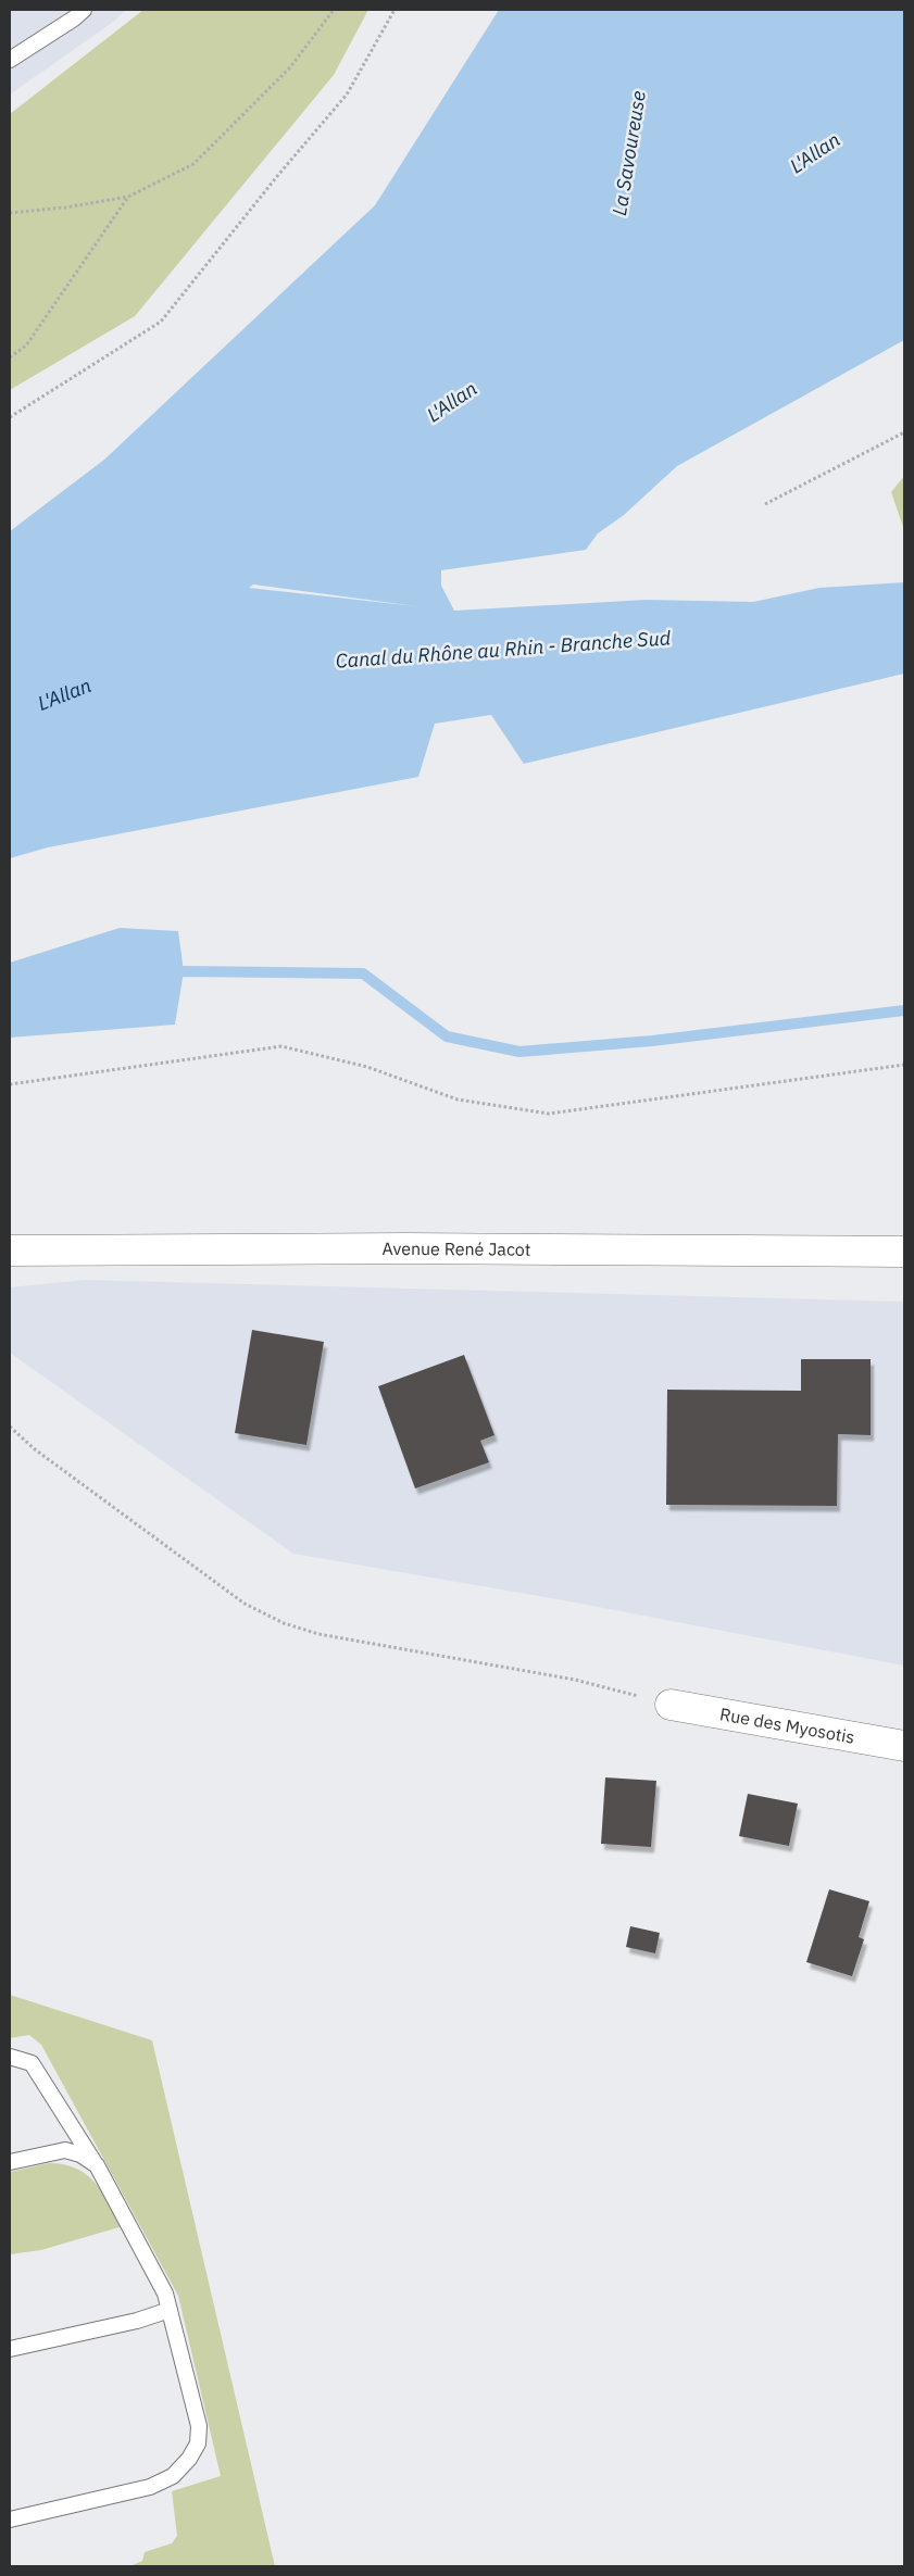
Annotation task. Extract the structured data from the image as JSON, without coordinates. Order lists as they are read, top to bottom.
{
  "streets": {
    "main road": ["Avenue René Jacot", "Rue des Myosotis"]
  },
  "water": ["La Savoureuse", "L'Allan", "Canal du Rhône au Rhin - Branche Sud"]
}
